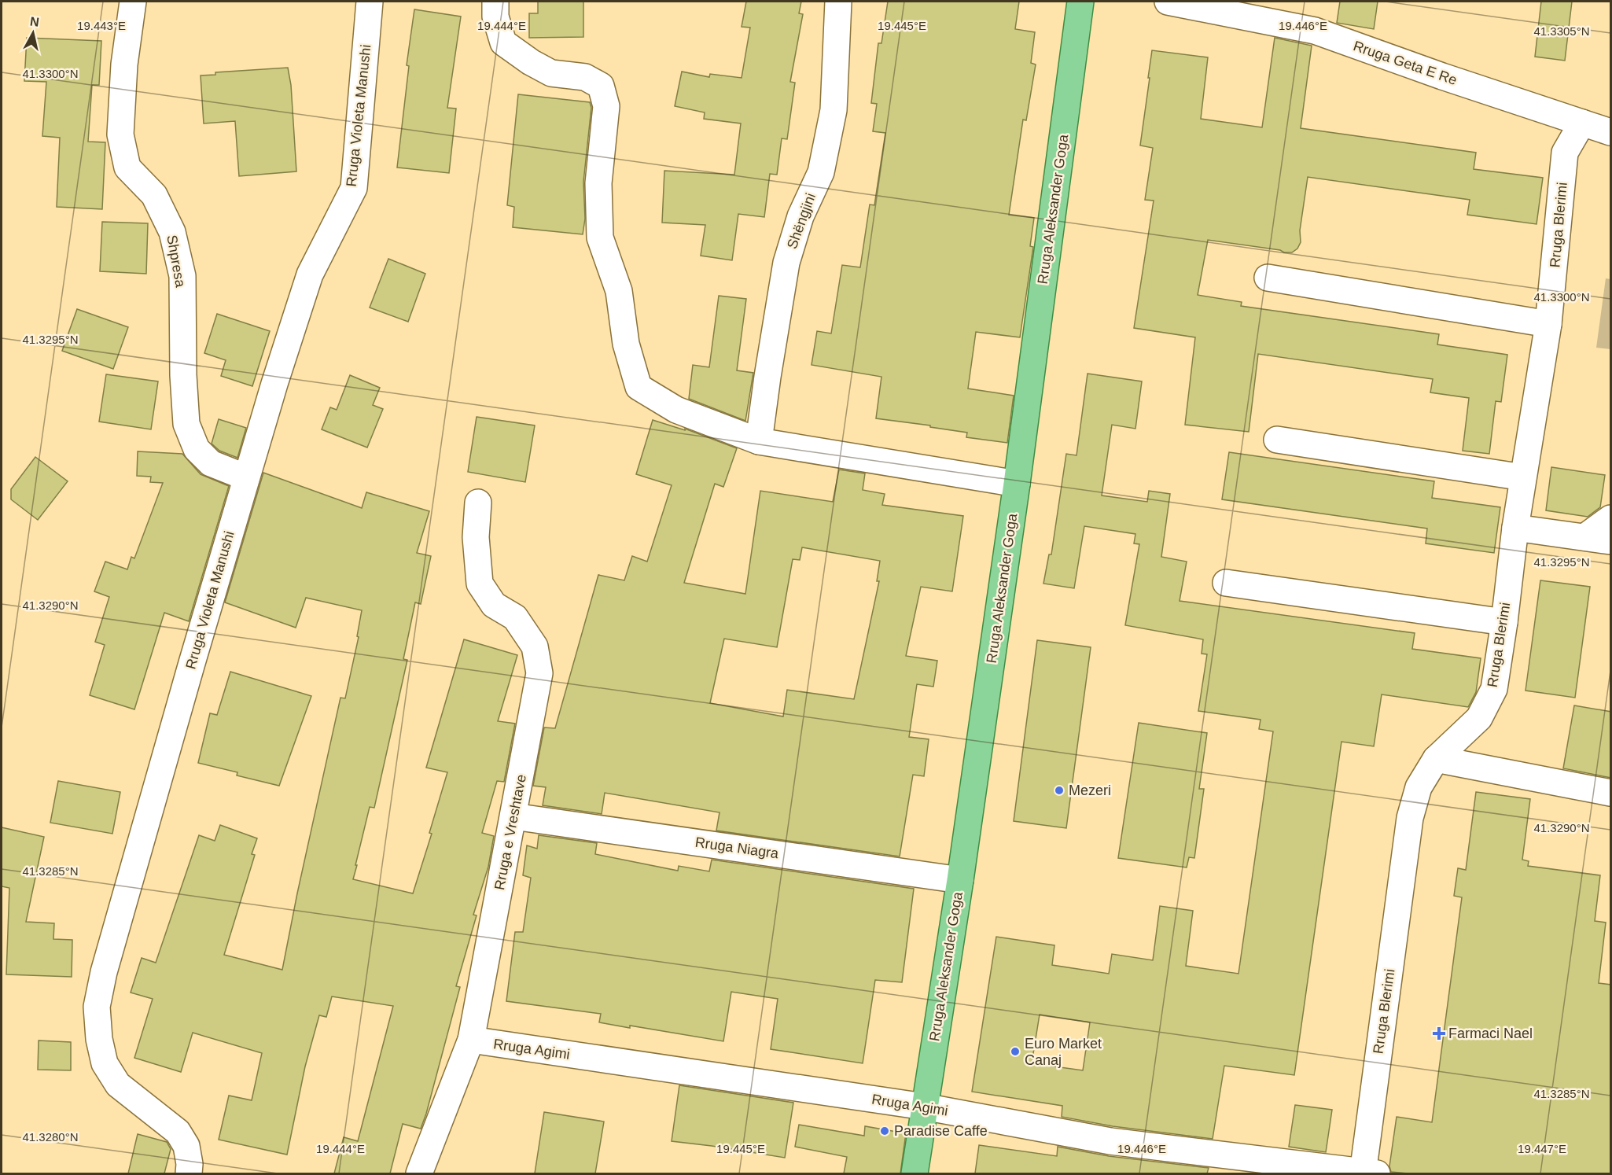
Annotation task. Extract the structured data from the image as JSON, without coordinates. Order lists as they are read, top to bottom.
{
  "streets": {
    "main road": ["Rruga Aleksander Goga"],
    "street": [
      "Rruga Geta E Re",
      "Rruga Violeta Manushi",
      "Shëngjini",
      "Rruga Blerimi",
      "Shpresa",
      "Rruga e Vreshtave",
      "Rruga Niagra",
      "Rruga Agimi"
    ]
  },
  "crossings": [
    ["Rruga Geta E Re", "Rruga Blerimi"],
    ["Rruga Violeta Manushi", "Shpresa"],
    ["Rruga Aleksander Goga", "Rruga Niagra"],
    ["Rruga Aleksander Goga", "Rruga Agimi"],
    ["Rruga Blerimi", "Rruga Agimi"],
    ["Rruga e Vreshtave", "Rruga Niagra"],
    ["Rruga e Vreshtave", "Rruga Agimi"]
  ],
  "places": {
    "other": ["Mezeri", "Euro Market Canaj", "Paradise Caffe"],
    "health": ["Farmaci Nael"]
  },
  "north": "top",
  "coordinates": [
    "19.443°E",
    "19.444°E",
    "19.445°E",
    "19.446°E",
    "41.3305°N",
    "41.3300°N",
    "41.3295°N",
    "41.3290°N",
    "41.3285°N",
    "41.3280°N",
    "19.447°E"
  ]
}
